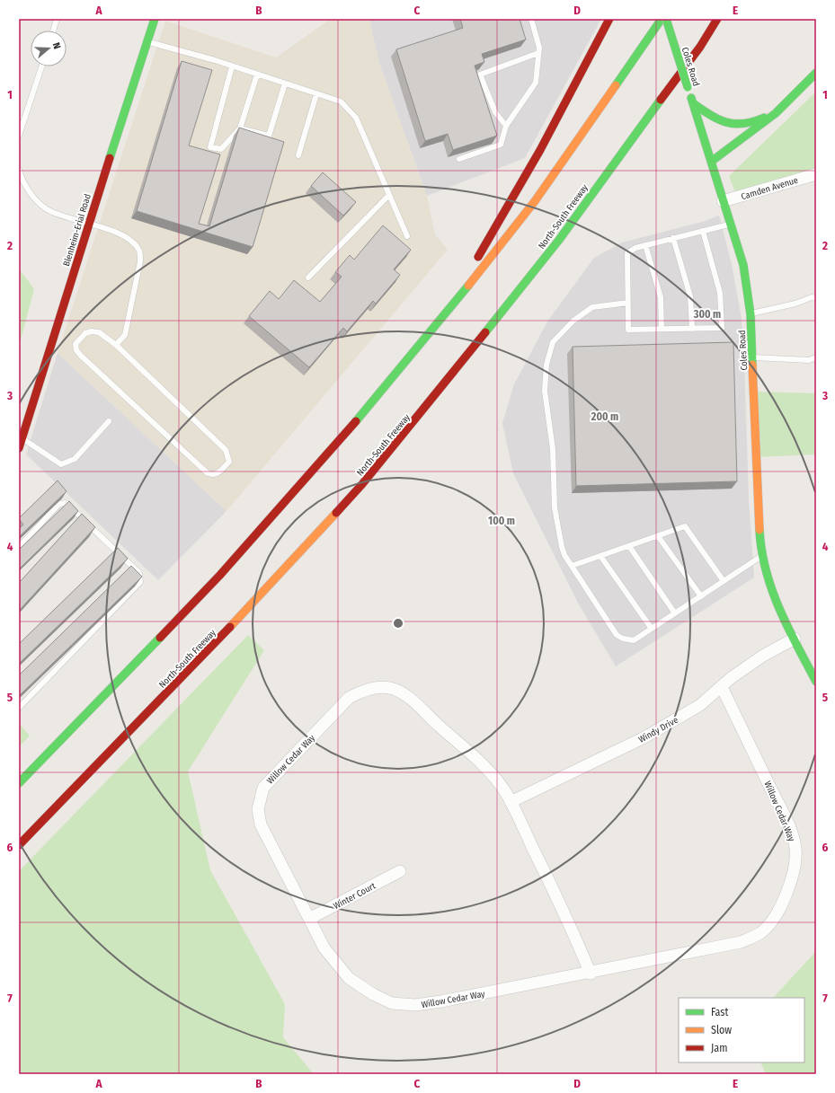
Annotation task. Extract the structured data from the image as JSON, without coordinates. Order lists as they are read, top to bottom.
{
  "streets": {
    "main road": ["Coles Road", "North-South Freeway", "Blenheim-Erial Road"],
    "street": [
      "Camden Avenue",
      "Windy Drive",
      "Willow Cedar Way",
      "Winter Court"
    ]
  },
  "crossings": [
    ["Coles Road", "Camden Avenue"],
    ["Coles Road", "Windy Drive"],
    ["Windy Drive", "Willow Cedar Way"],
    ["Willow Cedar Way", "Winter Court"]
  ],
  "legend": ["Fast", "Slow", "Jam"],
  "north": "right",
  "grid": {
    "columns": [
      "A",
      "B",
      "C",
      "D",
      "E"
    ],
    "rows": [
      "1",
      "2",
      "3",
      "4",
      "5",
      "6",
      "7"
    ]
  },
  "rings": ["300 m", "200 m", "100 m"]
}
